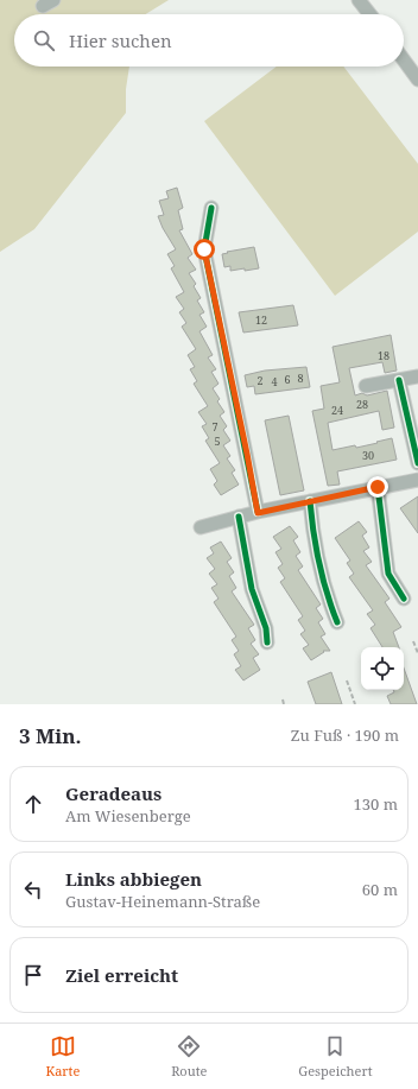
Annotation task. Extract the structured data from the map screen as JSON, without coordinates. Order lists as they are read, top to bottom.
{
  "house_numbers": [
    "12",
    "18",
    "8",
    "6",
    "2",
    "4",
    "28",
    "24",
    "7",
    "5",
    "30"
  ],
  "page": {
    "search": "Hier suchen",
    "heading": ["3 Min.", "Zu Fuß · 190 m"],
    "list": [
      ["Geradeaus", "Am Wiesenberge", "130 m"],
      ["Links abbiegen", "Gustav-Heinemann-Straße", "60 m"],
      "Ziel erreicht"
    ],
    "nav": ["Karte", "Route", "Gespeichert"]
  }
}
